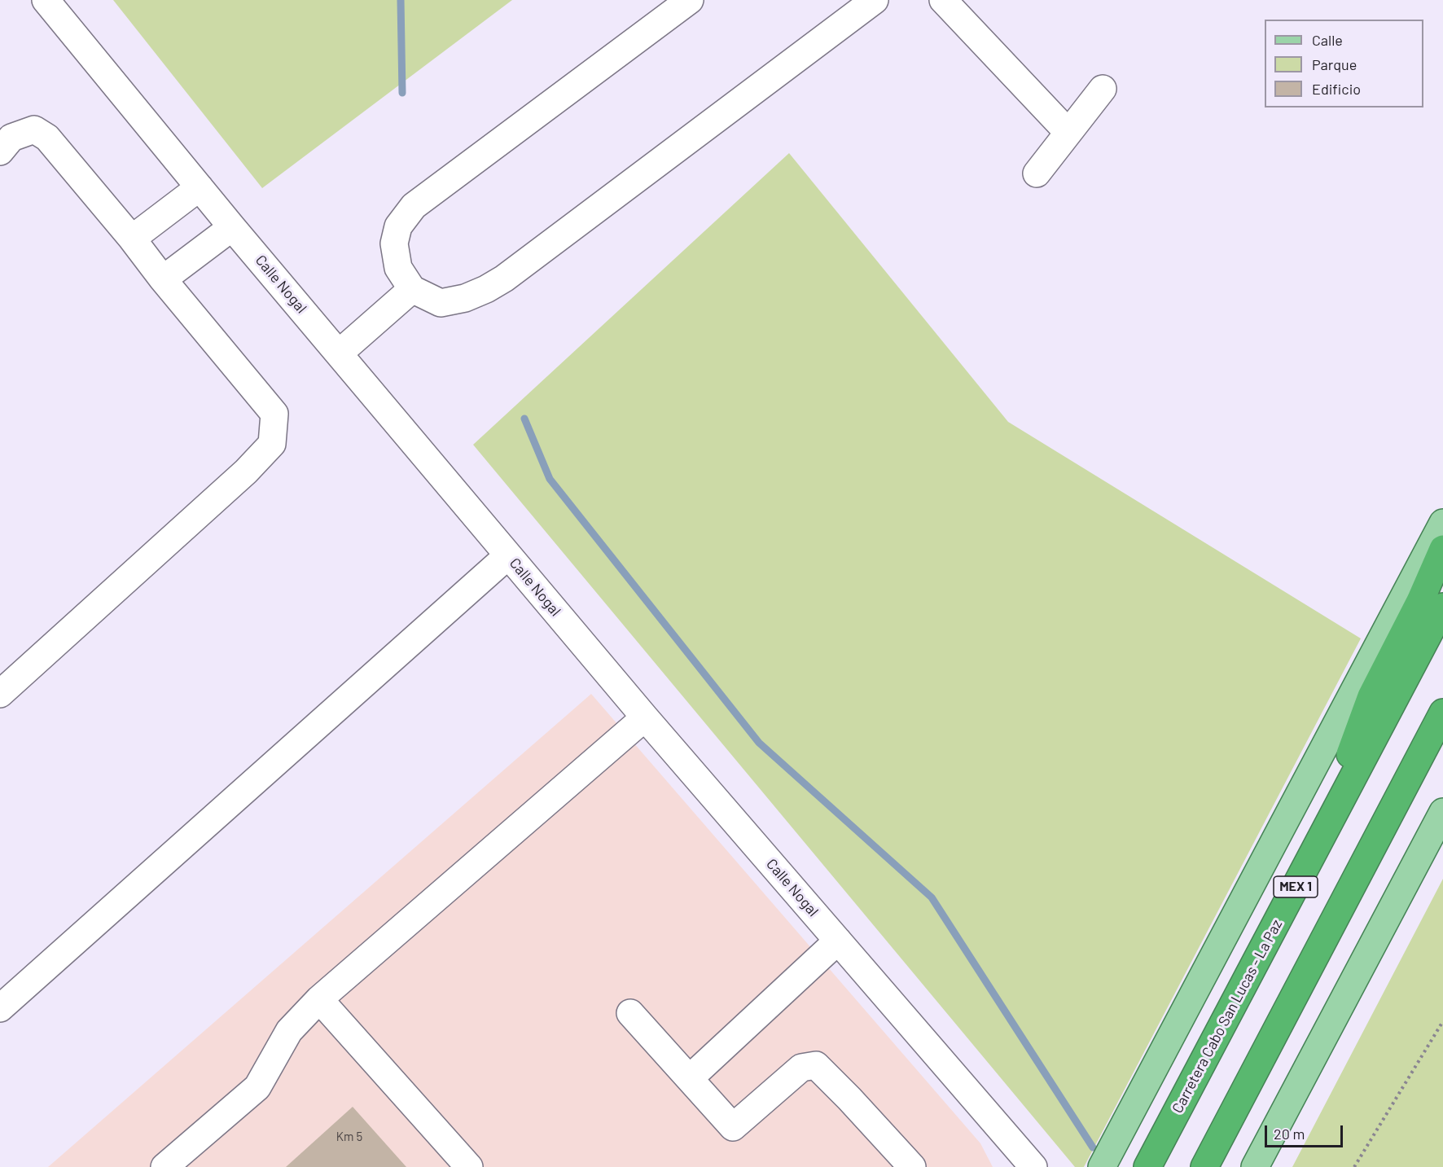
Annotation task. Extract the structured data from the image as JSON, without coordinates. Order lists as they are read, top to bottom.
{
  "streets": {
    "highway": ["MEX 1", "Carretera Cabo San Lucas - La Paz"],
    "street": ["Calle Nogal"]
  },
  "house_numbers": ["Km 5"],
  "legend": ["Calle", "Parque", "Edificio"],
  "scale_bar": "20 m"
}
